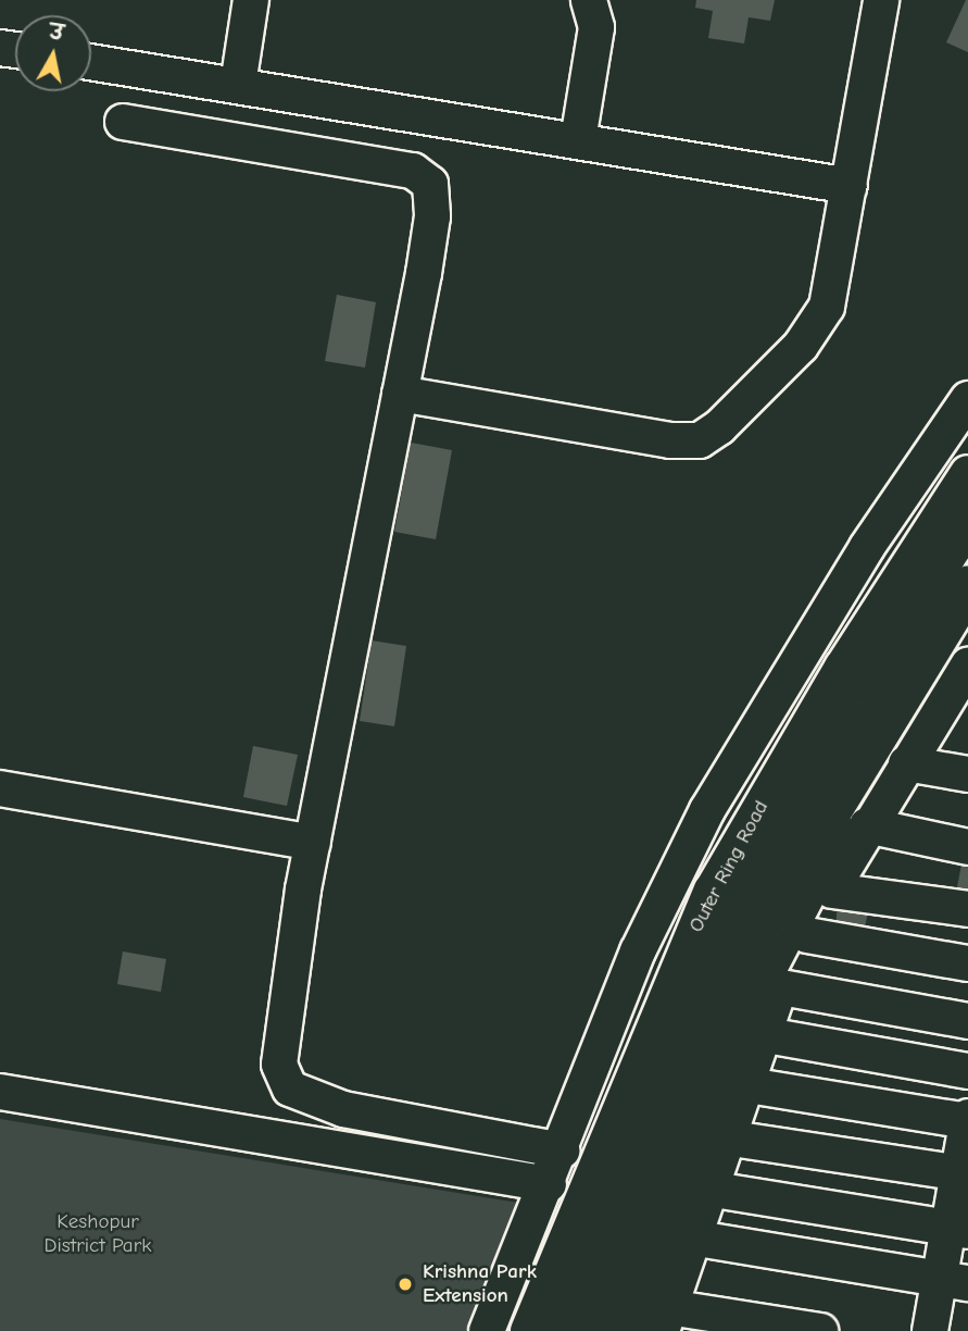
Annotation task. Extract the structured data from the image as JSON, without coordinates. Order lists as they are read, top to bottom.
{
  "streets": {
    "main road": ["Outer Ring Road"]
  },
  "parks": ["Keshopur District Park"],
  "places": ["Krishna Park Extension"],
  "north": "top"
}
